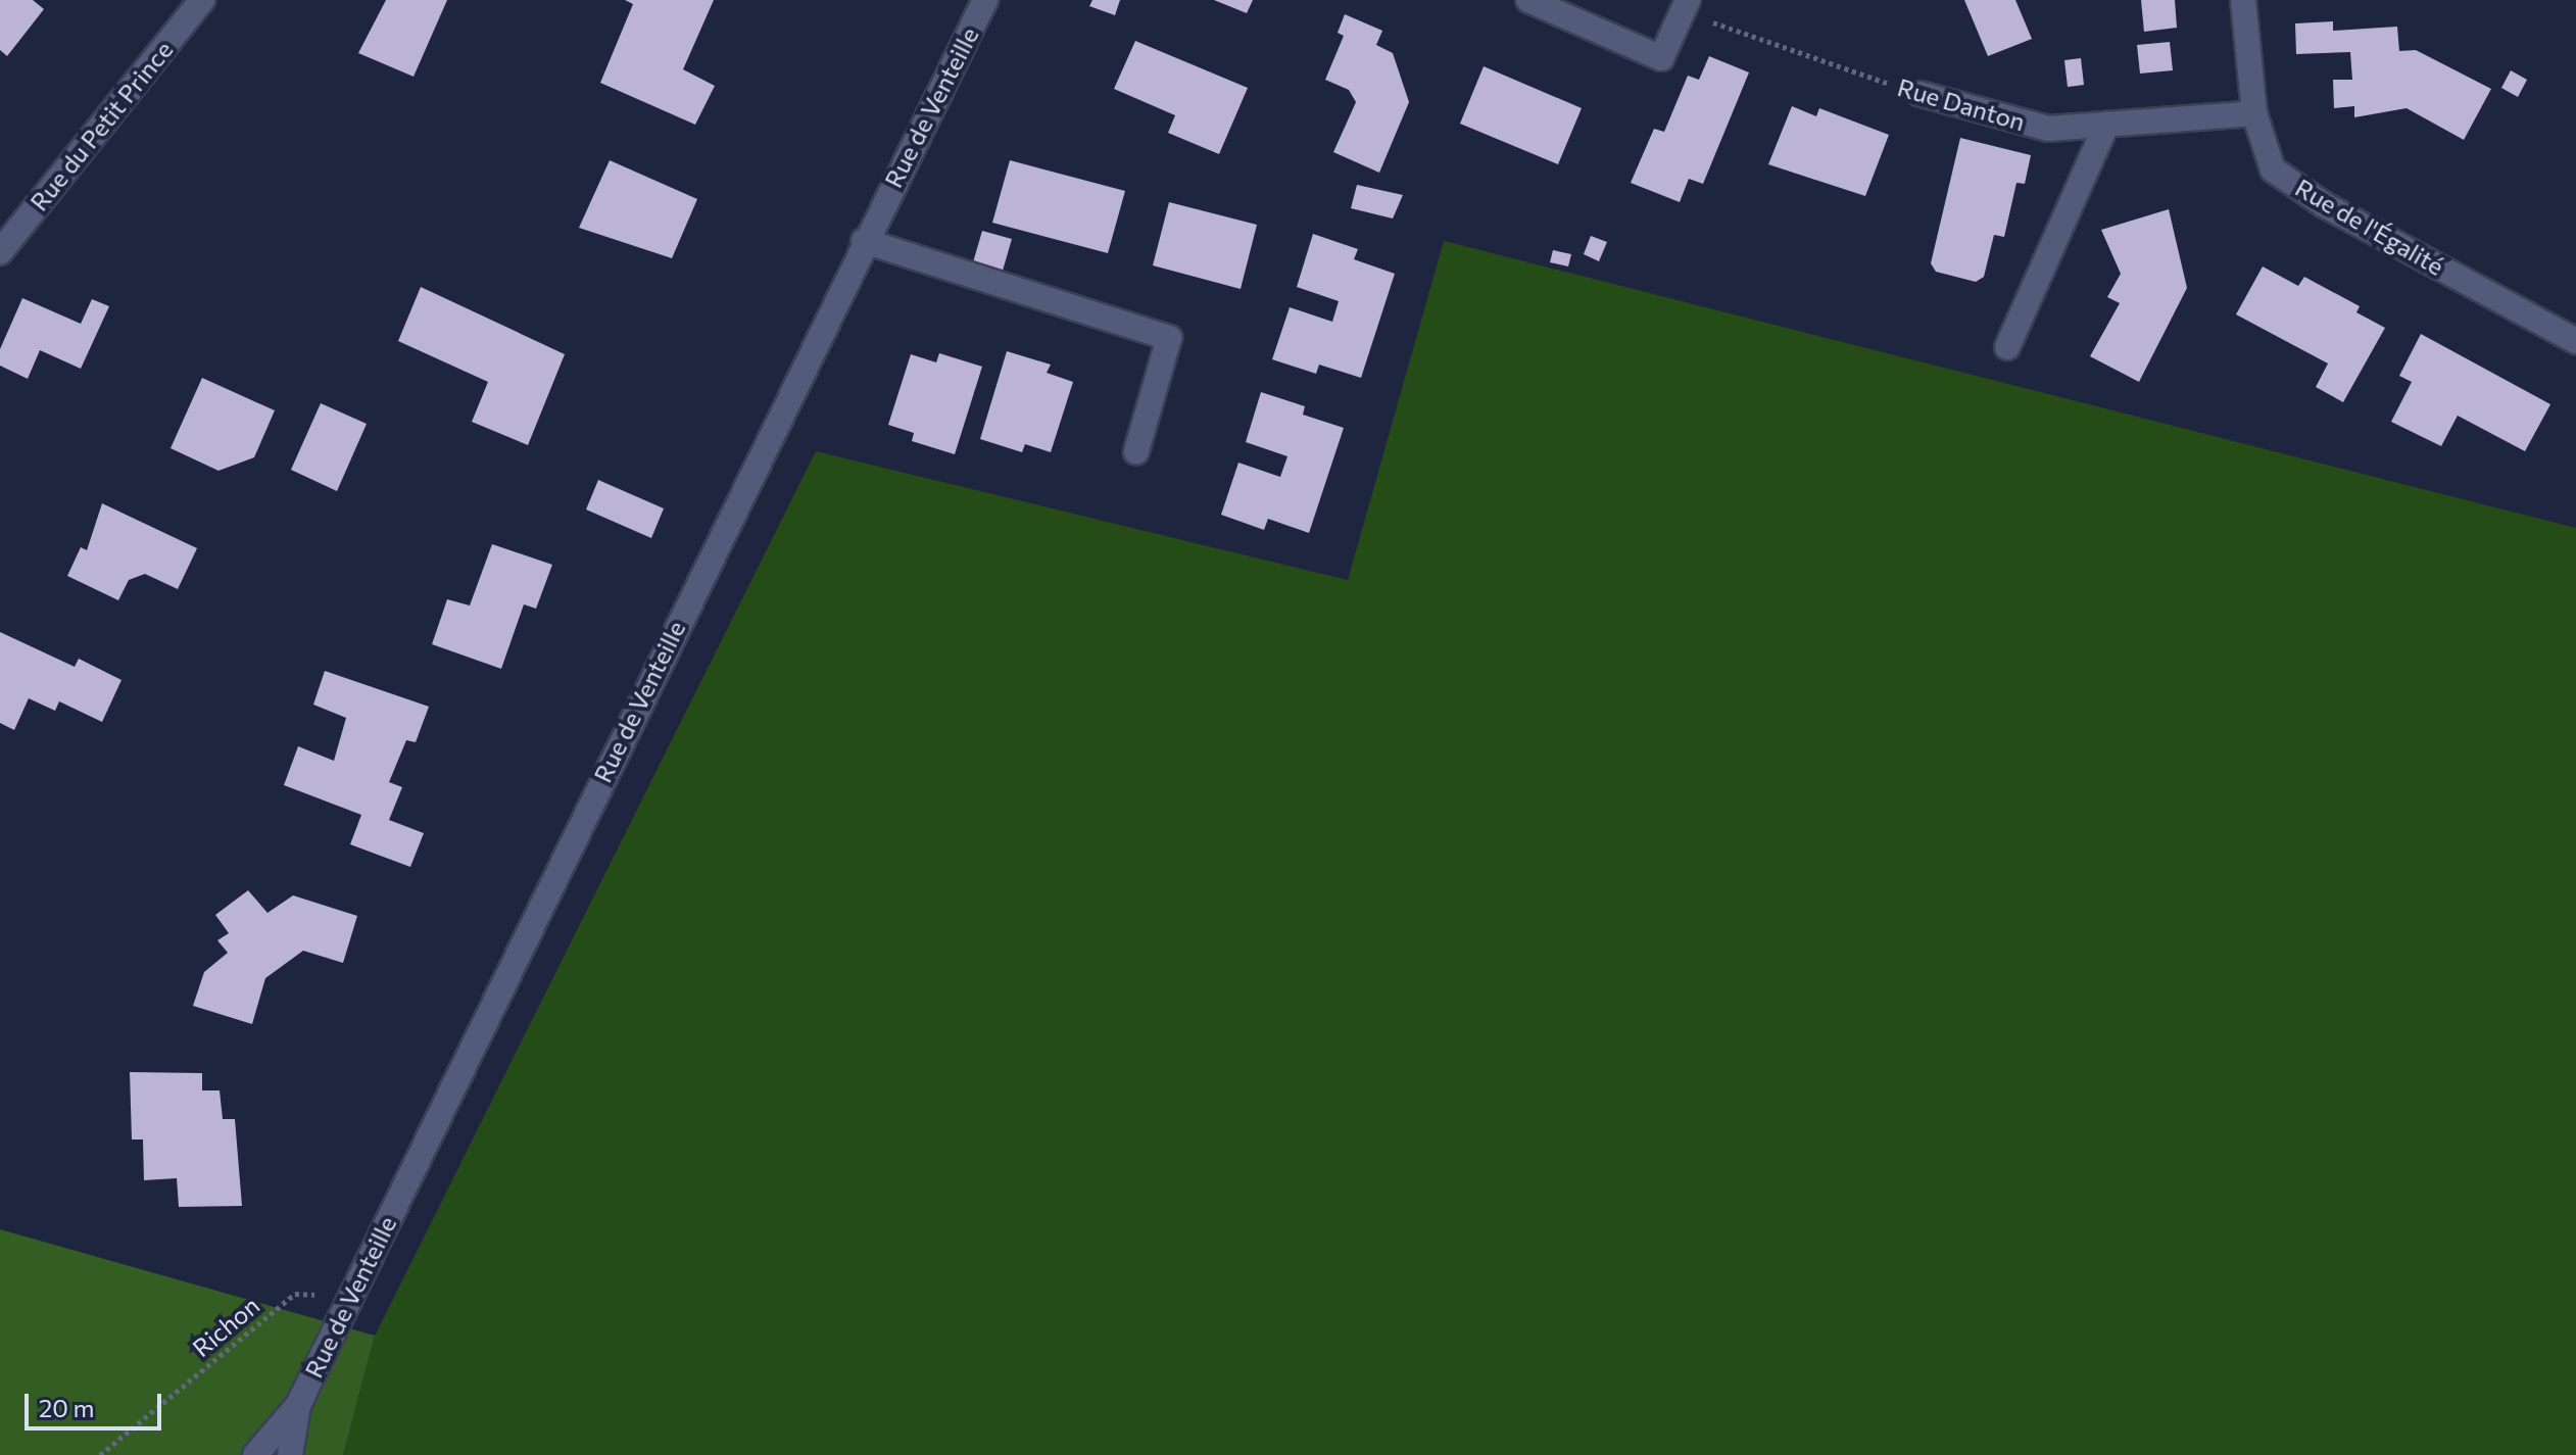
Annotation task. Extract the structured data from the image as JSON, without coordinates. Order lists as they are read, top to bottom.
{
  "streets": {
    "street": [
      "Rue Danton",
      "Rue de Venteille",
      "Rue du Petit Prince",
      "Rue de l'Égalité"
    ],
    "path": ["Richon"]
  },
  "crossings": [
    ["Rue Danton", "Rue de l'Égalité"],
    ["Rue de Venteille", "Richon"]
  ],
  "scale_bar": "20 m"
}
